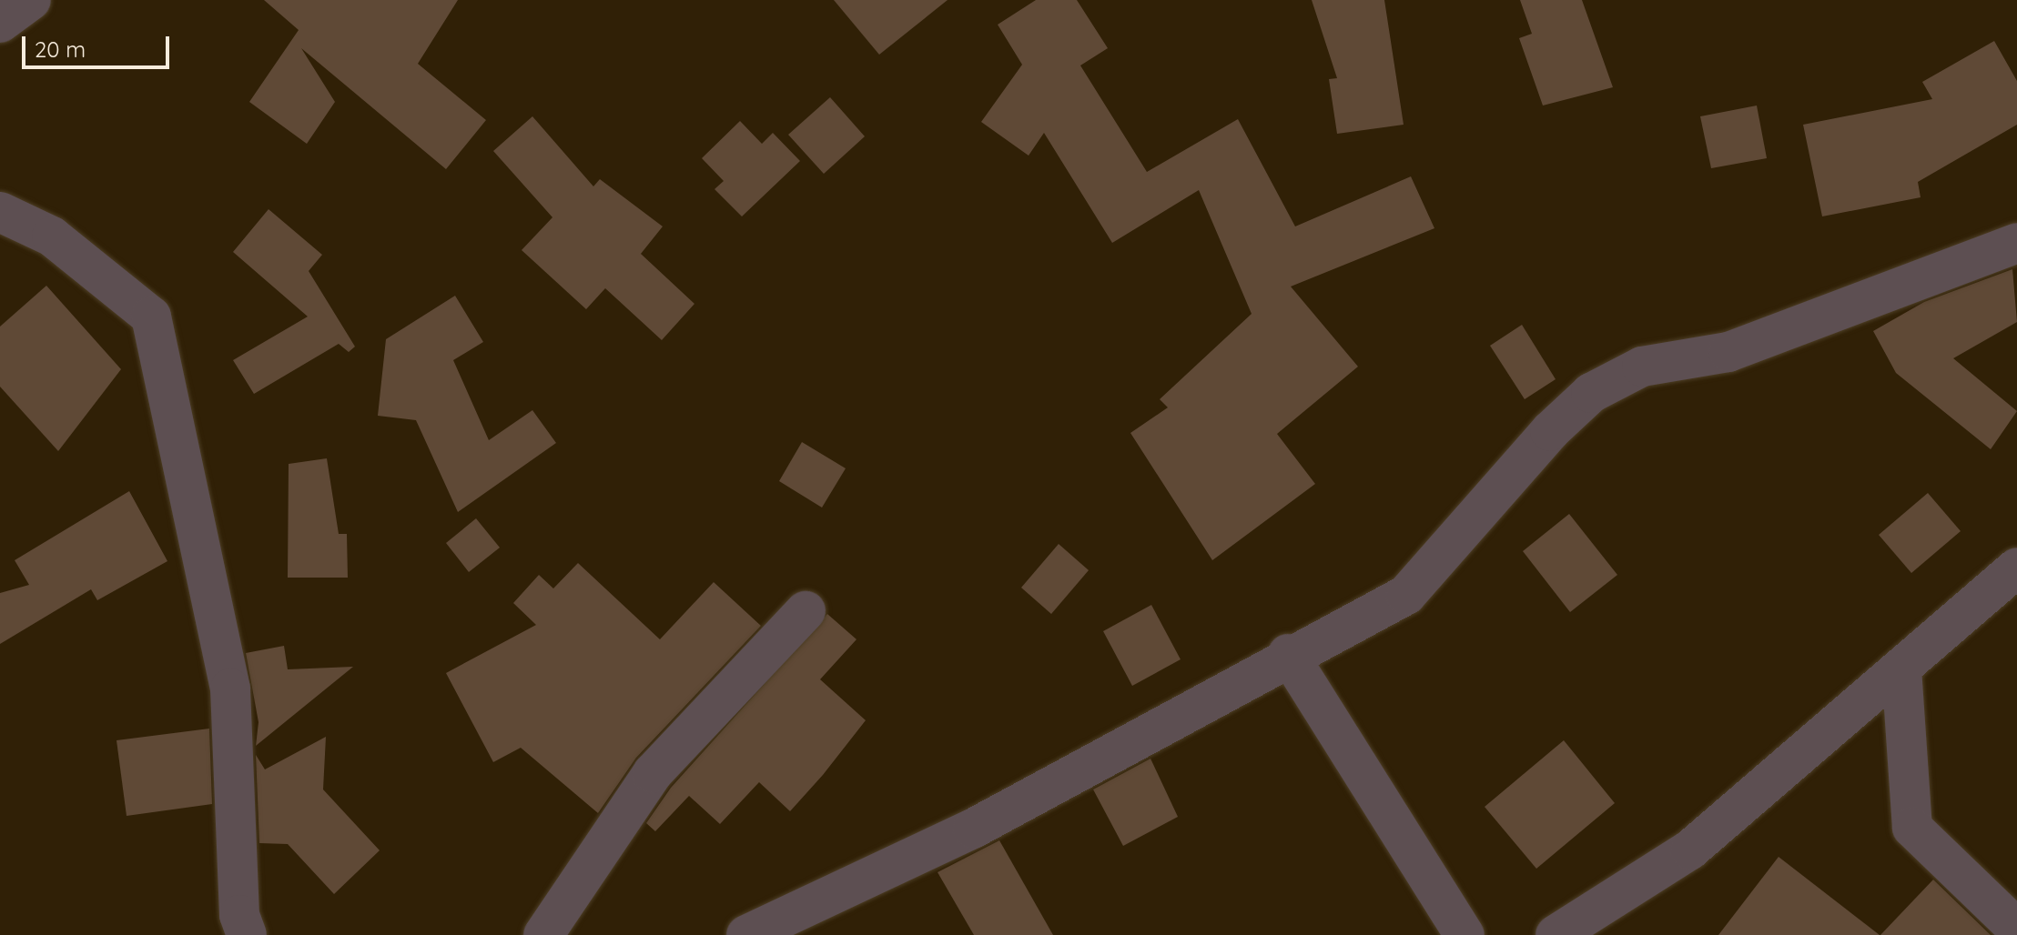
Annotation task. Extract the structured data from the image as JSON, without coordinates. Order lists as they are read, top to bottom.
{
  "scale_bar": "20 m"
}
